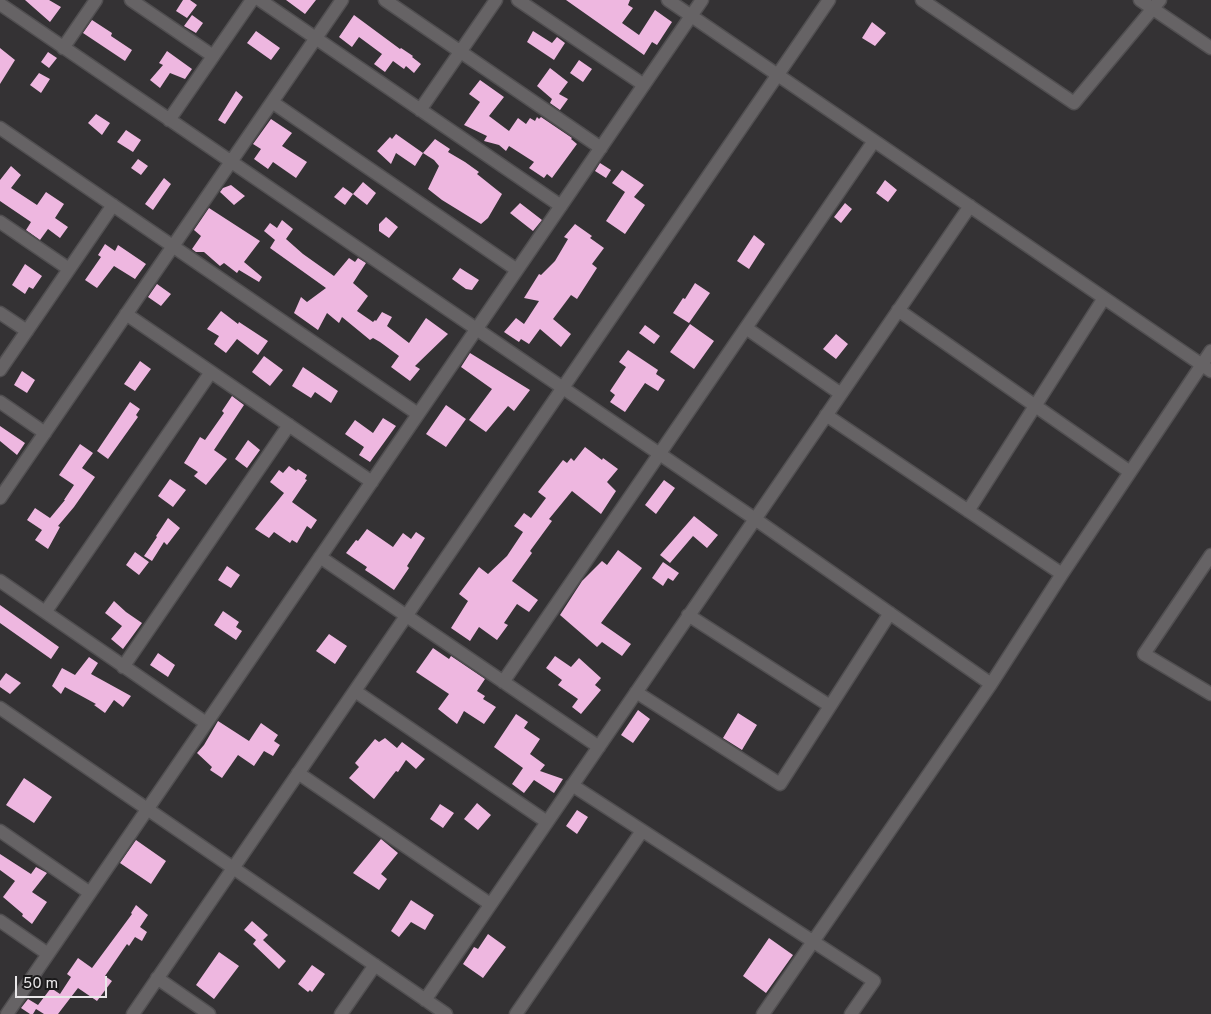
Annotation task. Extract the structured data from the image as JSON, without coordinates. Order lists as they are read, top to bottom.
{
  "scale_bar": "50 m"
}
